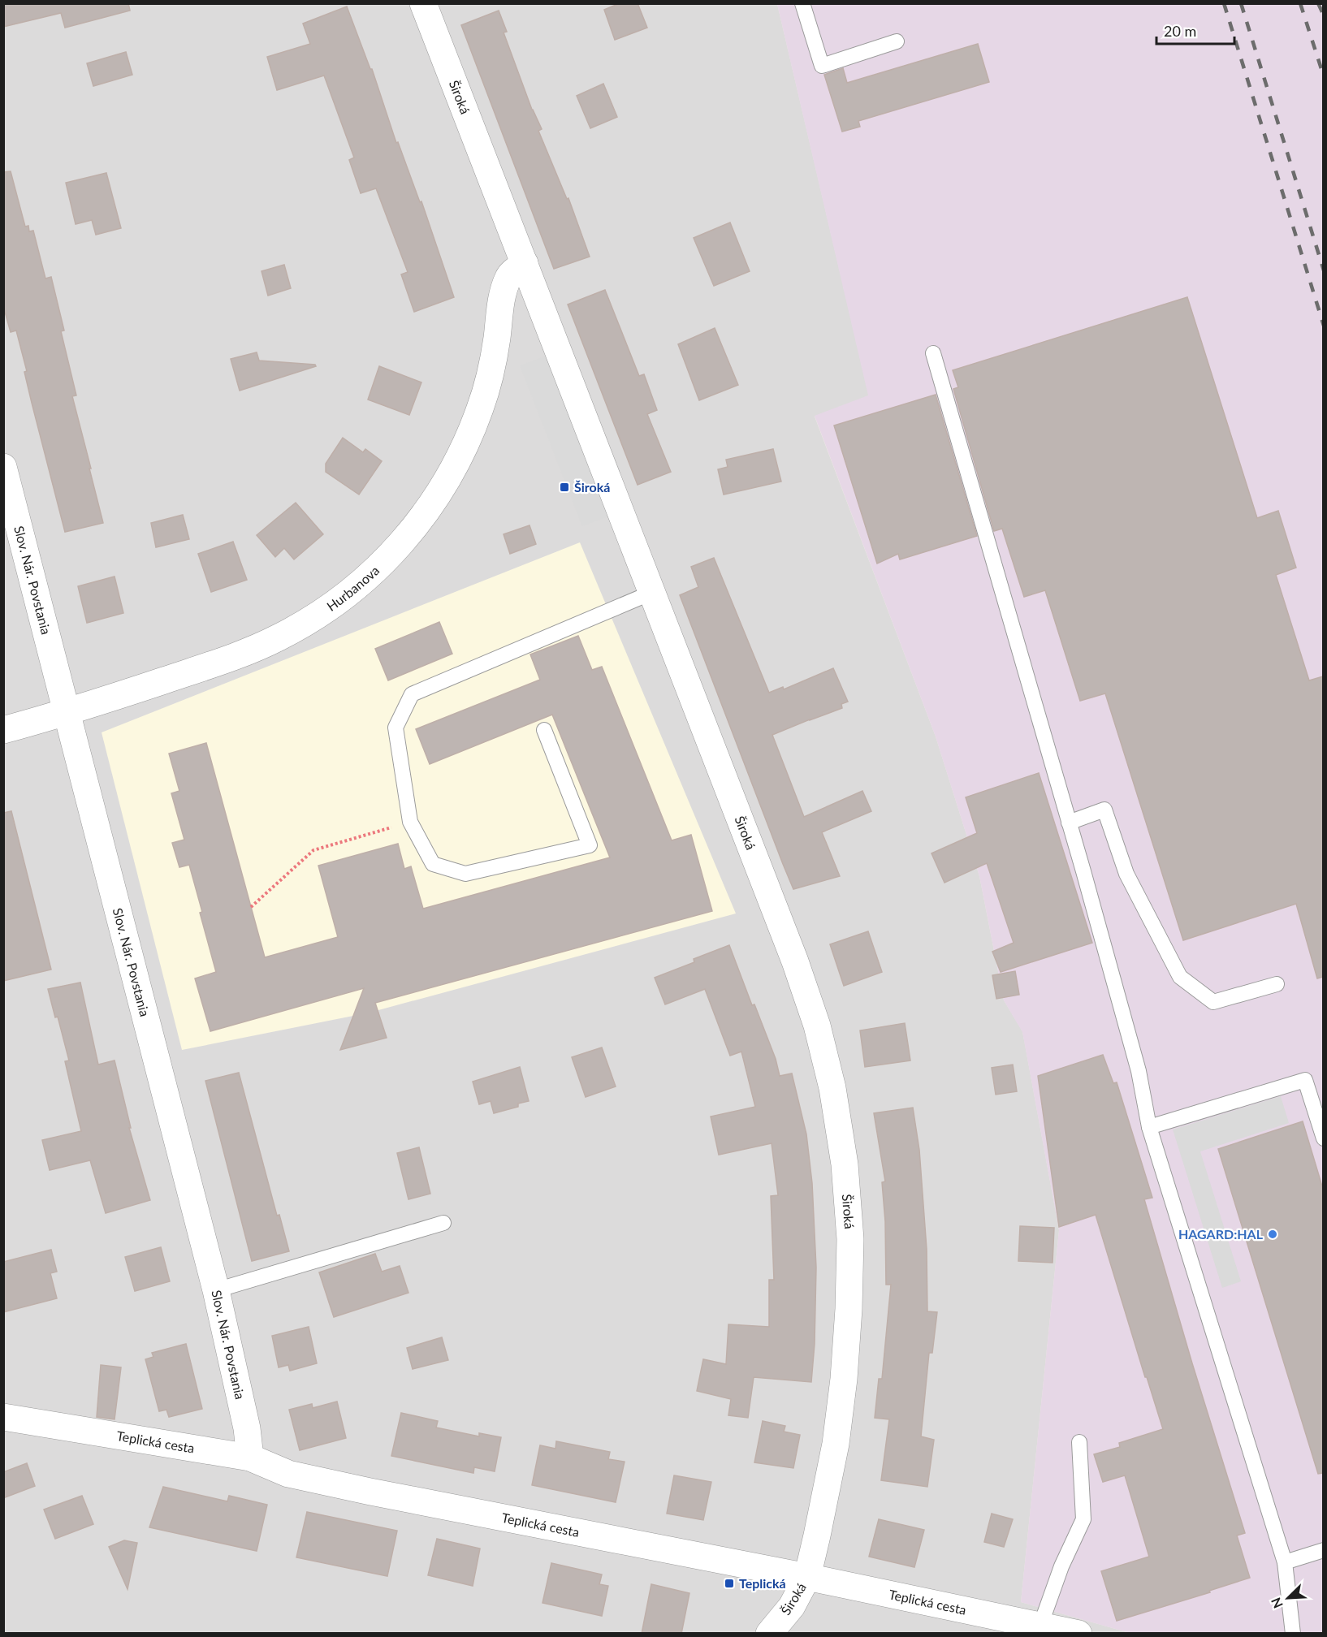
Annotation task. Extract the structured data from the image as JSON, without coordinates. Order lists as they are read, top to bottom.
{
  "streets": {
    "street": [
      "Široká",
      "Slov. Nár. Povstania",
      "Hurbanova",
      "Teplická cesta"
    ]
  },
  "crossings": [
    ["Široká", "Hurbanova"],
    ["Široká", "Teplická cesta"],
    ["Slov. Nár. Povstania", "Hurbanova"],
    ["Slov. Nár. Povstania", "Teplická cesta"]
  ],
  "places": {
    "transit": ["Široká", "Teplická"],
    "other": ["HAGARD:HAL"]
  },
  "scale_bar": "20 m",
  "north": "bottom left"
}
